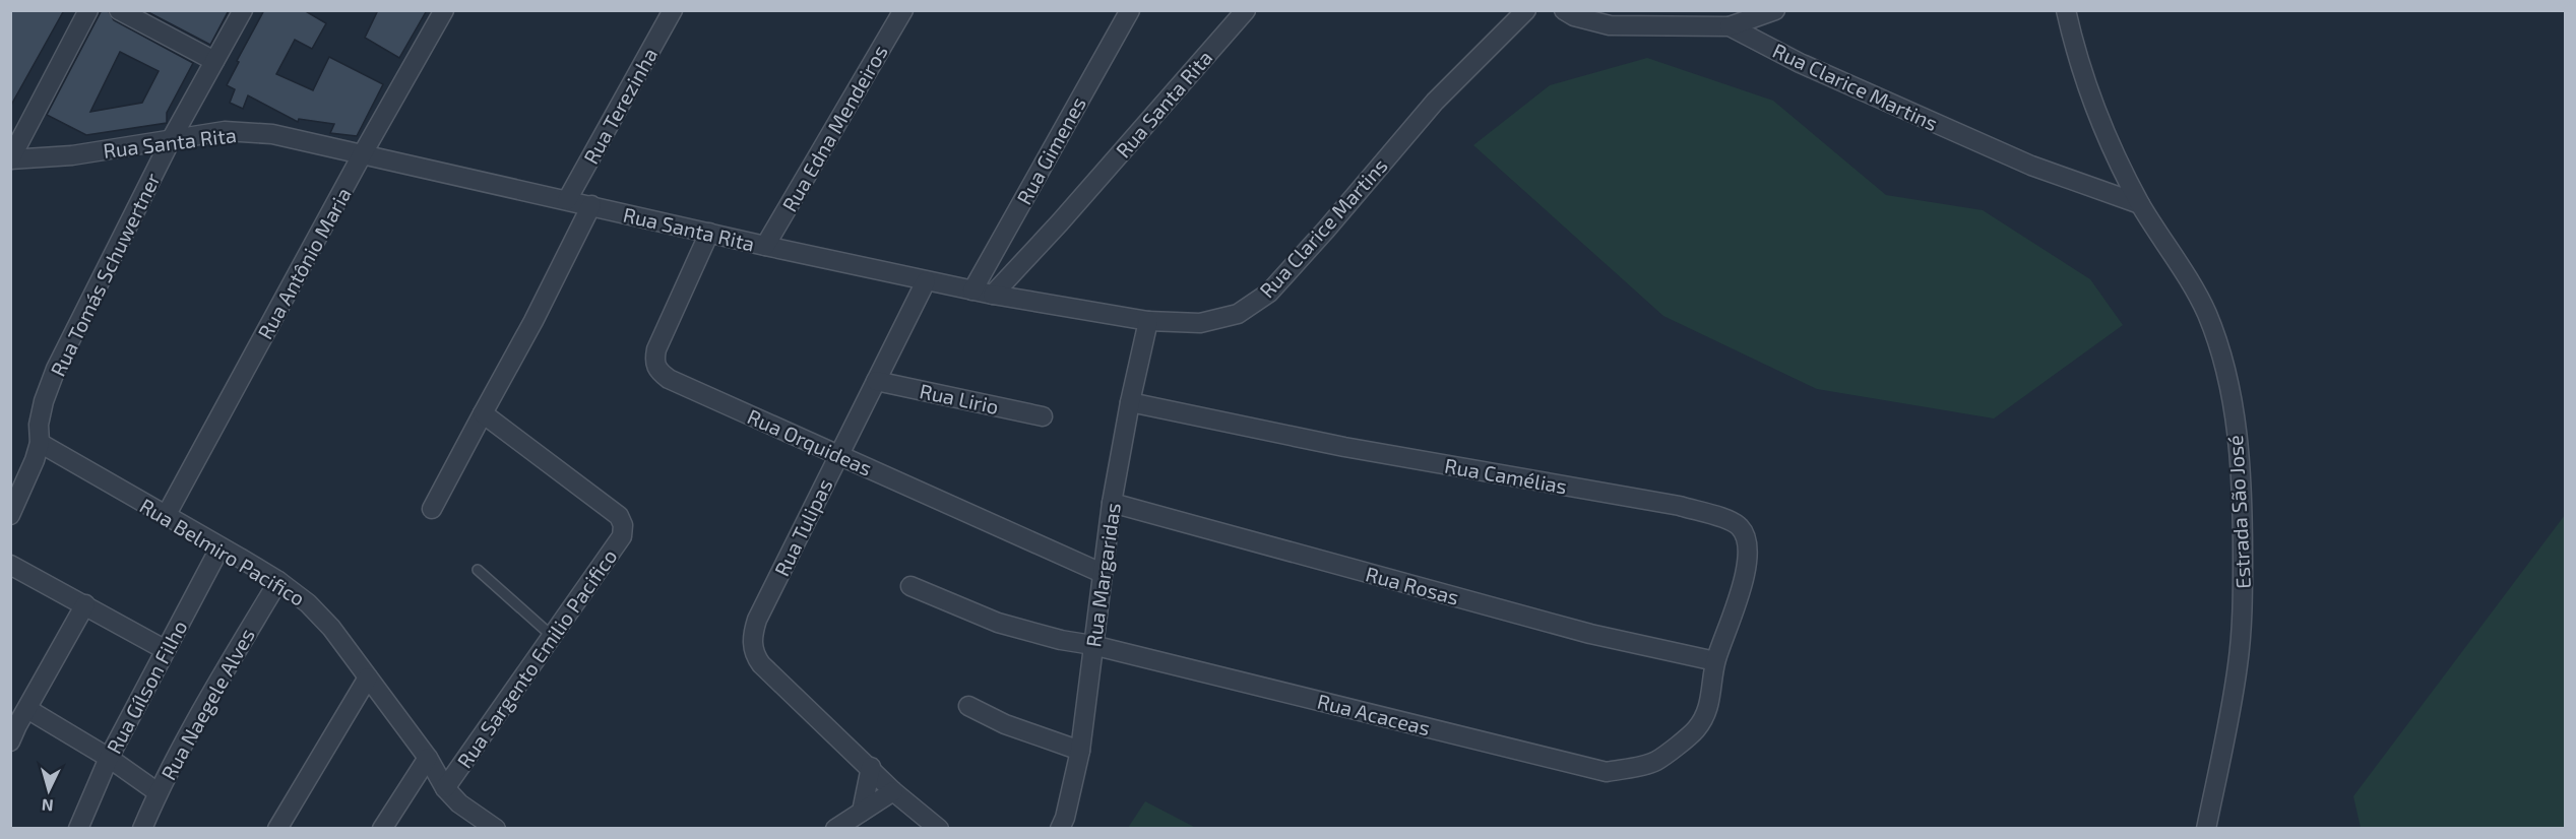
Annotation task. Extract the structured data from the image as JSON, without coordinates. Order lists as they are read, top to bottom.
{
  "streets": {
    "street": [
      "Rua Clarice Martins",
      "Rua Santa Rita",
      "Rua Terezinha",
      "Rua Edna Mendeiros",
      "Rua Gimenes",
      "Rua Antônio Maria",
      "Rua Tomás Schuwertner",
      "Rua Lirio",
      "Rua Orquideas",
      "Rua Camélias",
      "Estrada São José",
      "Rua Tulipas",
      "Rua Belmiro Pacifico",
      "Rua Margaridas",
      "Rua Rosas",
      "Rua Sargento Emilio Pacifico",
      "Rua Gílson Filho",
      "Rua Naegele Alves",
      "Rua Acaceas"
    ]
  },
  "crossings": [
    ["Rua Clarice Martins", "Rua Santa Rita"],
    ["Rua Clarice Martins", "Estrada São José"],
    ["Rua Clarice Martins", "Rua Margaridas"],
    ["Rua Santa Rita", "Rua Terezinha"],
    ["Rua Santa Rita", "Rua Edna Mendeiros"],
    ["Rua Santa Rita", "Rua Gimenes"],
    ["Rua Santa Rita", "Rua Antônio Maria"],
    ["Rua Santa Rita", "Rua Tomás Schuwertner"],
    ["Rua Santa Rita", "Rua Orquideas"],
    ["Rua Santa Rita", "Rua Tulipas"],
    ["Rua Antônio Maria", "Rua Belmiro Pacifico"],
    ["Rua Tomás Schuwertner", "Rua Belmiro Pacifico"],
    ["Rua Lirio", "Rua Tulipas"],
    ["Rua Orquideas", "Rua Tulipas"],
    ["Rua Orquideas", "Rua Margaridas"],
    ["Rua Camélias", "Rua Margaridas"],
    ["Rua Camélias", "Rua Rosas"],
    ["Rua Camélias", "Rua Acaceas"],
    ["Rua Belmiro Pacifico", "Rua Sargento Emilio Pacifico"],
    ["Rua Belmiro Pacifico", "Rua Gílson Filho"],
    ["Rua Belmiro Pacifico", "Rua Naegele Alves"],
    ["Rua Margaridas", "Rua Rosas"],
    ["Rua Margaridas", "Rua Acaceas"],
    ["Rua Rosas", "Rua Acaceas"]
  ],
  "north": "bottom"
}
